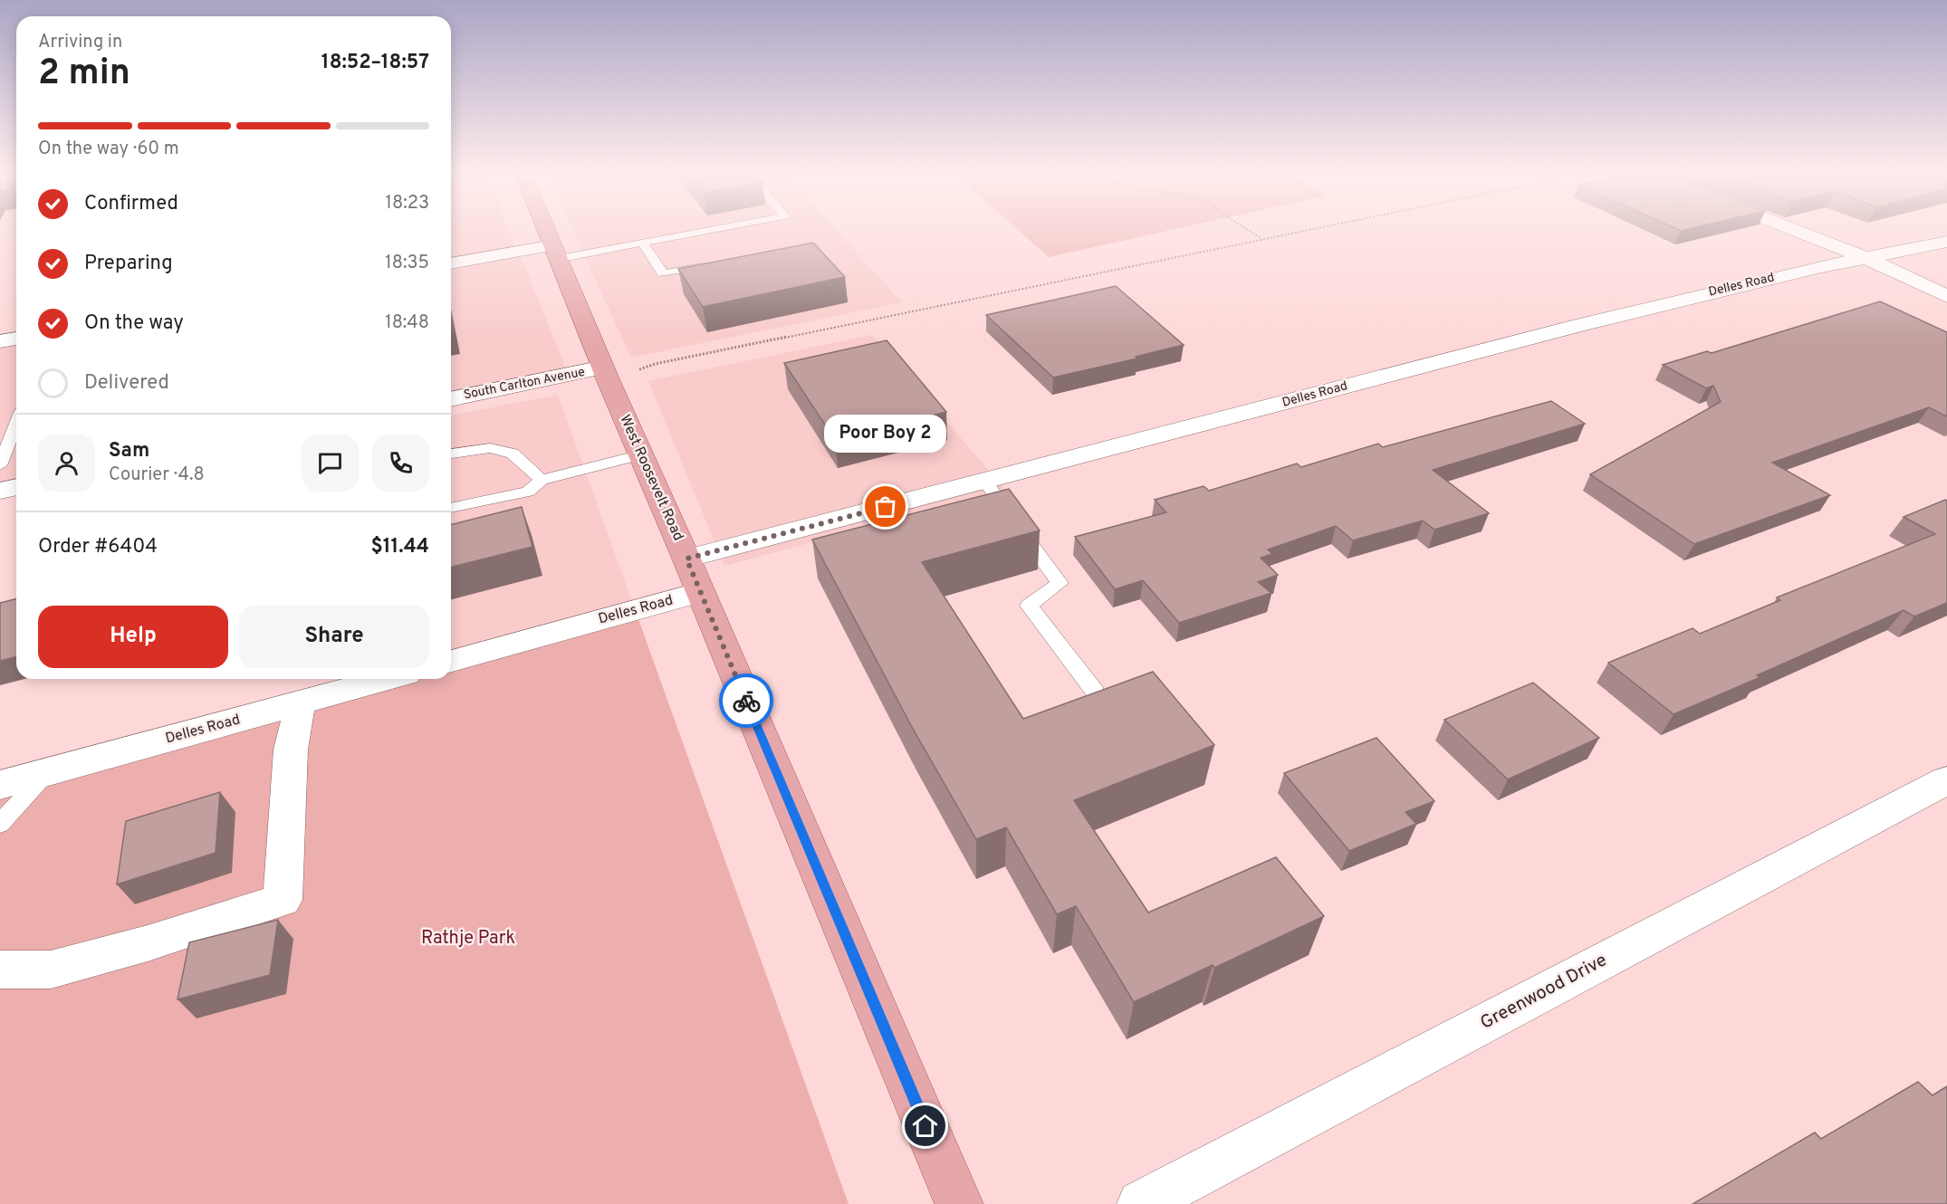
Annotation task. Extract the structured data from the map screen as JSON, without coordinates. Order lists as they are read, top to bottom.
{
  "streets": {
    "main road": ["West Roosevelt Road"],
    "street": ["Delles Road", "South Carlton Avenue", "Greenwood Drive"]
  },
  "crossings": [
    ["Delles Road", "West Roosevelt Road"],
    ["South Carlton Avenue", "West Roosevelt Road"]
  ],
  "parks": ["Rathje Park"],
  "places": ["Poor Boy 2"],
  "page": {
    "heading": ["2 min", "Arriving in", "18:52–18:57"],
    "panel": [
      "Sam",
      "Courier · 4.8",
      "Order #6404",
      "$11.44"
    ],
    "bar": "On the way · 60 m",
    "list": [
      ["Confirmed", "18:23"],
      ["Preparing", "18:35"],
      ["On the way", "18:48"],
      "Delivered"
    ],
    "bubble": "Poor Boy 2",
    "buttons": ["Help", "Share"]
  }
}
